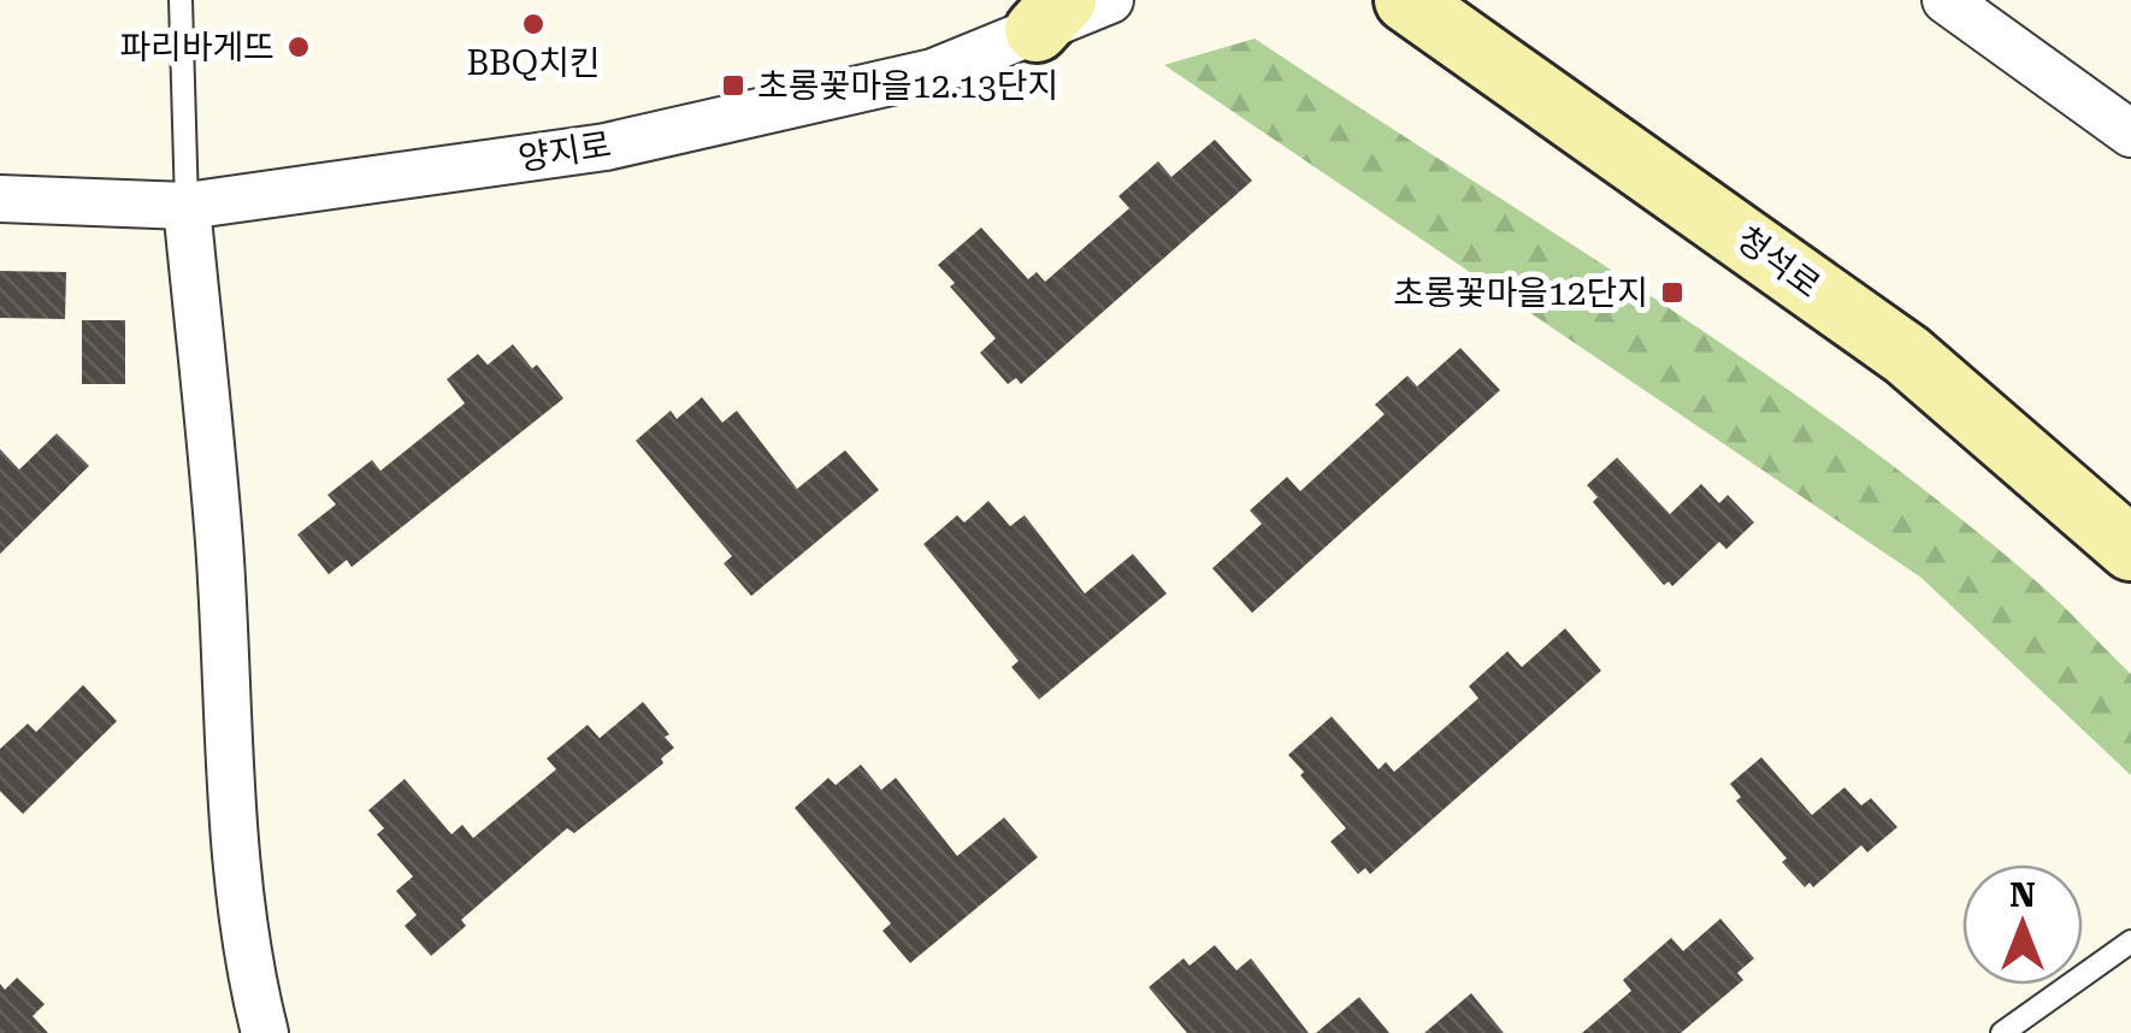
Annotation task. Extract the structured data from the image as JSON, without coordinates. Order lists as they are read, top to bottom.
{
  "streets": {
    "main road": ["청석로"],
    "street": ["양지로"]
  },
  "places": {
    "other": ["BBQ치킨", "파리바게뜨"],
    "transit": ["초롱꽃마을12.13단지", "초롱꽃마을12단지"]
  },
  "north": "top"
}
